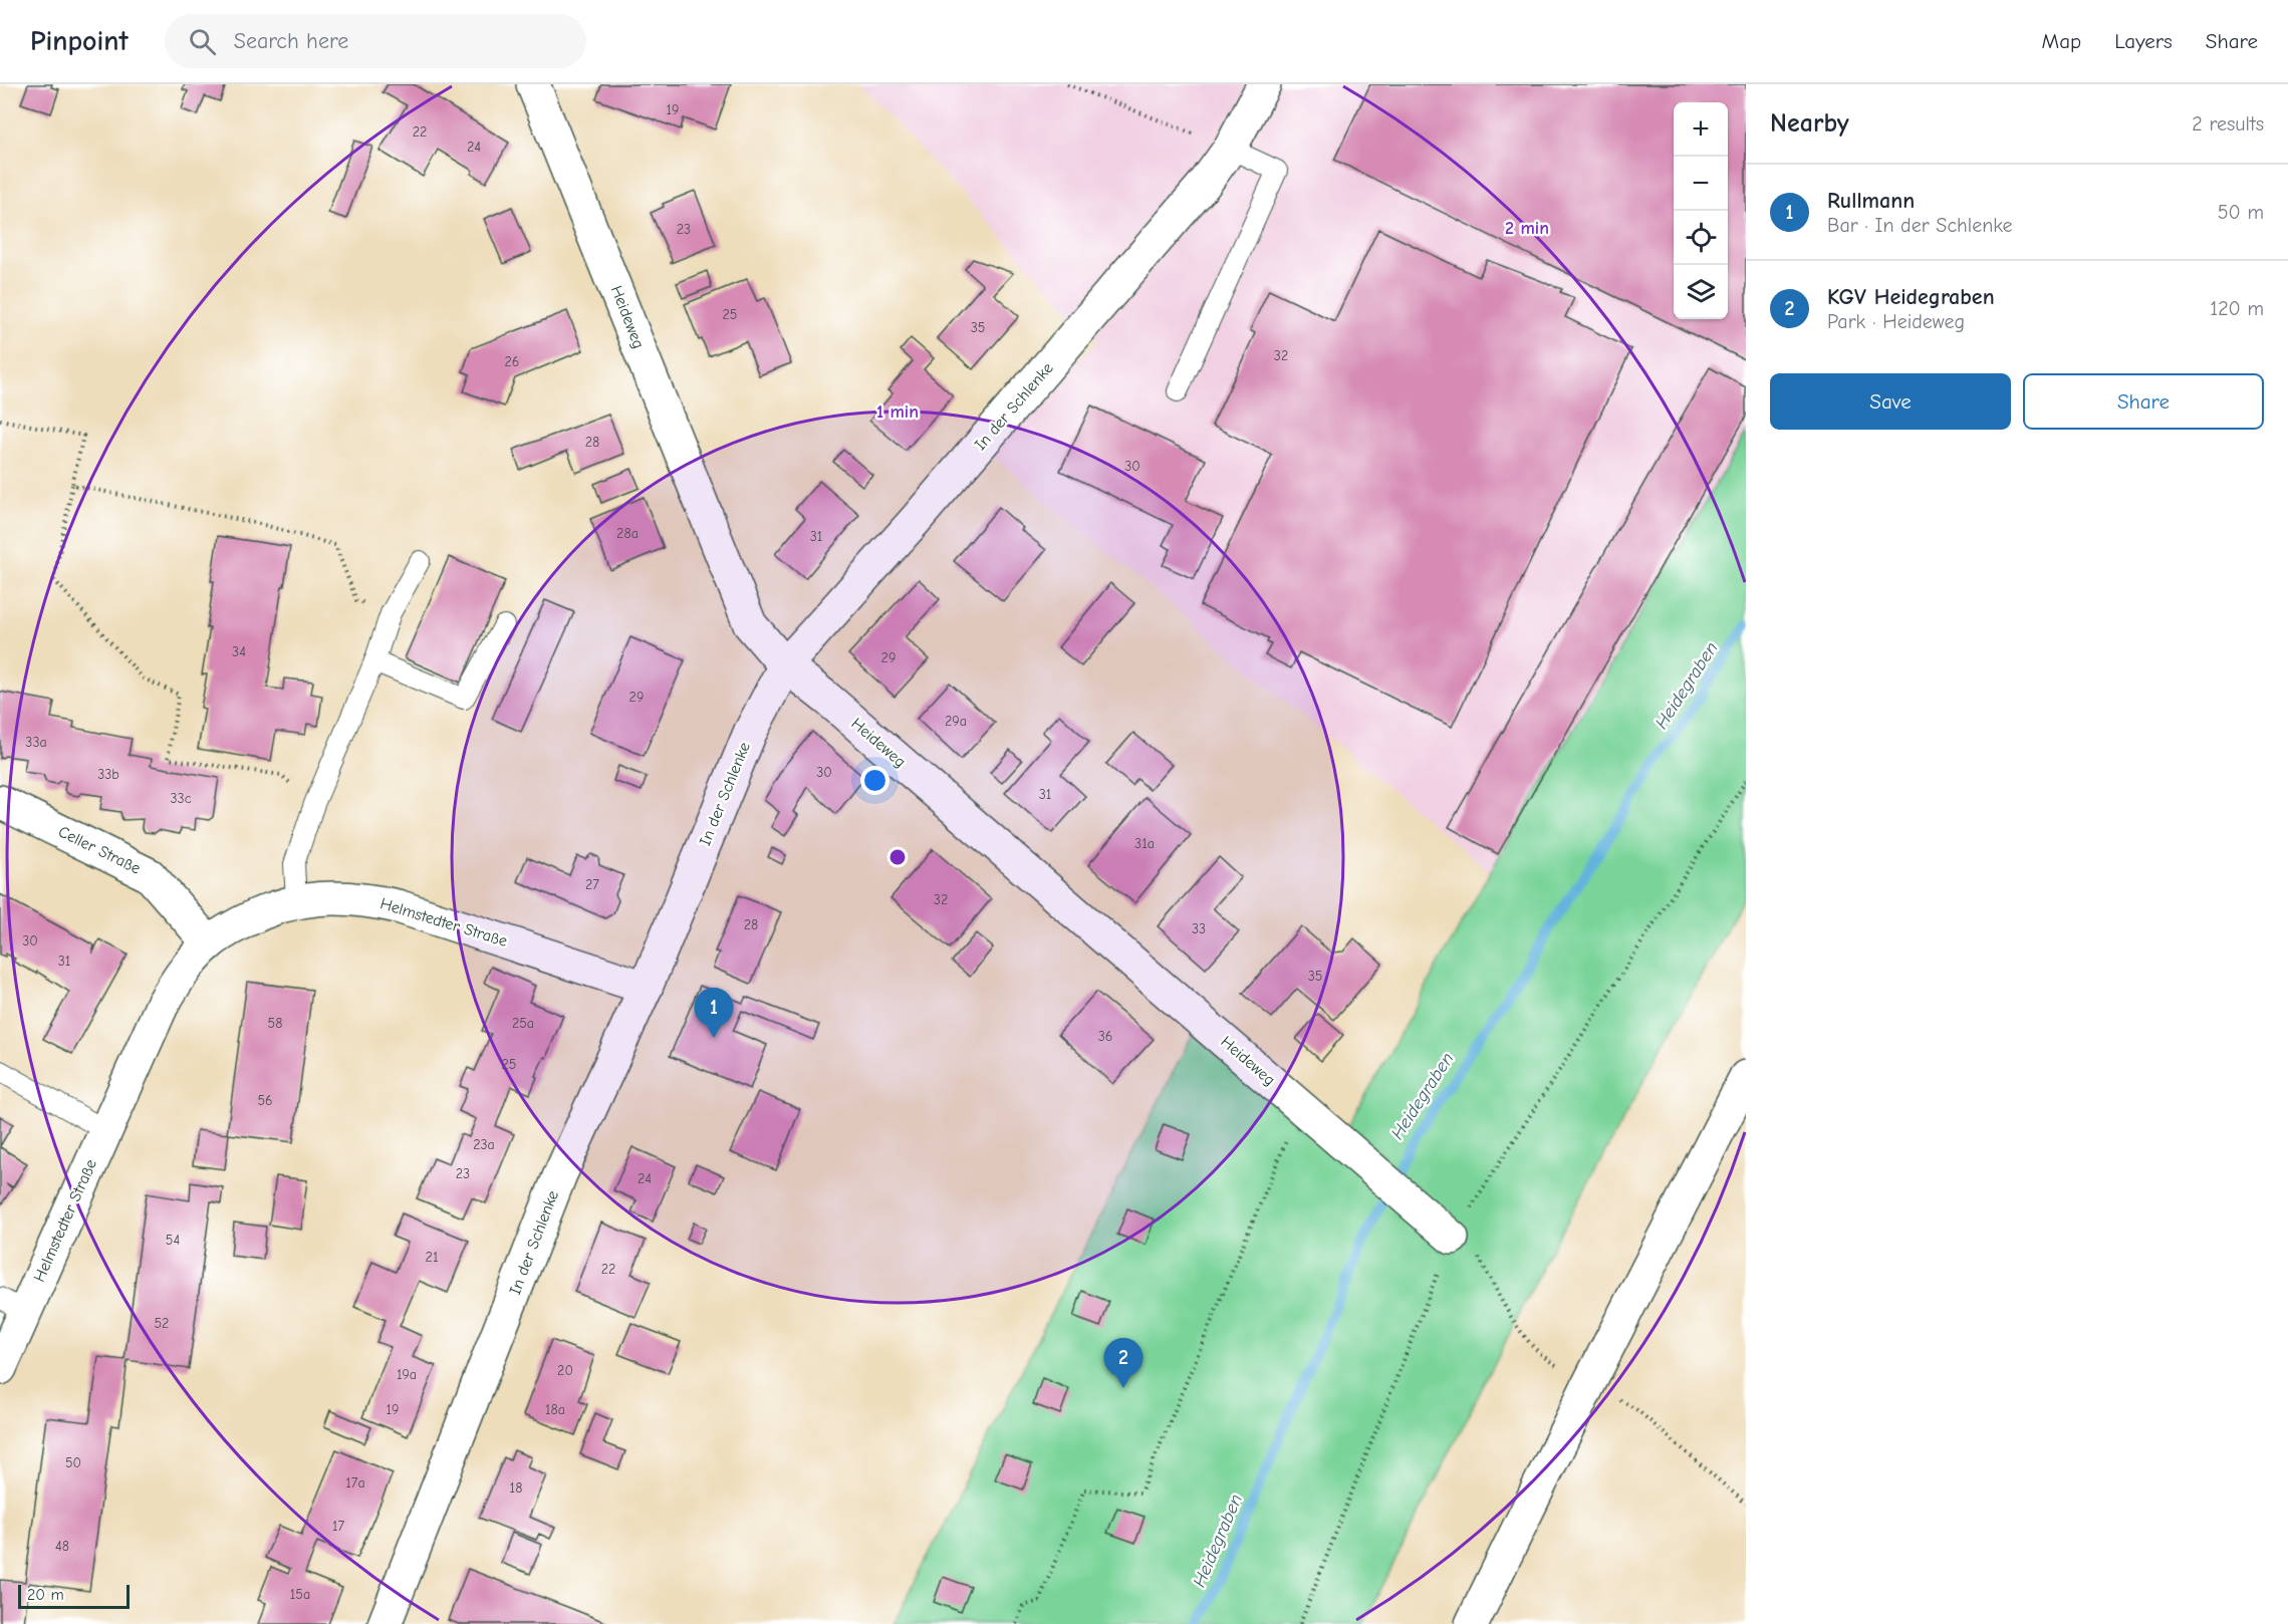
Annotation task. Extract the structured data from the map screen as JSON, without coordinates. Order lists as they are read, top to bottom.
{
  "streets": {
    "street": [
      "Heideweg",
      "In der Schlenke",
      "Celler Straße",
      "Helmstedter Straße"
    ]
  },
  "crossings": [
    ["Heideweg", "In der Schlenke"],
    ["In der Schlenke", "Helmstedter Straße"],
    ["Celler Straße", "Helmstedter Straße"]
  ],
  "water": ["Heidegraben"],
  "house_numbers": [
    "19",
    "22",
    "24",
    "23",
    "25",
    "35",
    "32",
    "26",
    "28",
    "30",
    "28a",
    "31",
    "34",
    "29",
    "29",
    "29a",
    "33a",
    "30",
    "33b",
    "31",
    "33c",
    "31a",
    "27",
    "32",
    "28",
    "33",
    "30",
    "31",
    "35",
    "58",
    "25a",
    "36",
    "25",
    "56",
    "23a",
    "23",
    "24",
    "54",
    "21",
    "22",
    "52",
    "20",
    "19a",
    "19",
    "18a",
    "50",
    "17a",
    "18",
    "17",
    "48",
    "15a"
  ],
  "scale_bar": "20 m",
  "page": {
    "header": "Pinpoint",
    "search": "Search here",
    "nav": ["Map", "Layers", "Share"],
    "heading": ["Nearby", "2 results"],
    "map_buttons": ["+", "−"],
    "list": [
      {
        "mark": "1",
        "name": "Rullmann",
        "note": "Bar · In der Schlenke",
        "value": "50 m"
      },
      {
        "mark": "2",
        "name": "KGV Heidegraben",
        "note": "Park · Heideweg",
        "value": "120 m"
      }
    ],
    "buttons": ["Save", "Share"],
    "pins": ["1", "2"],
    "scale": "20 m"
  },
  "rings": ["2 min", "1 min"]
}
